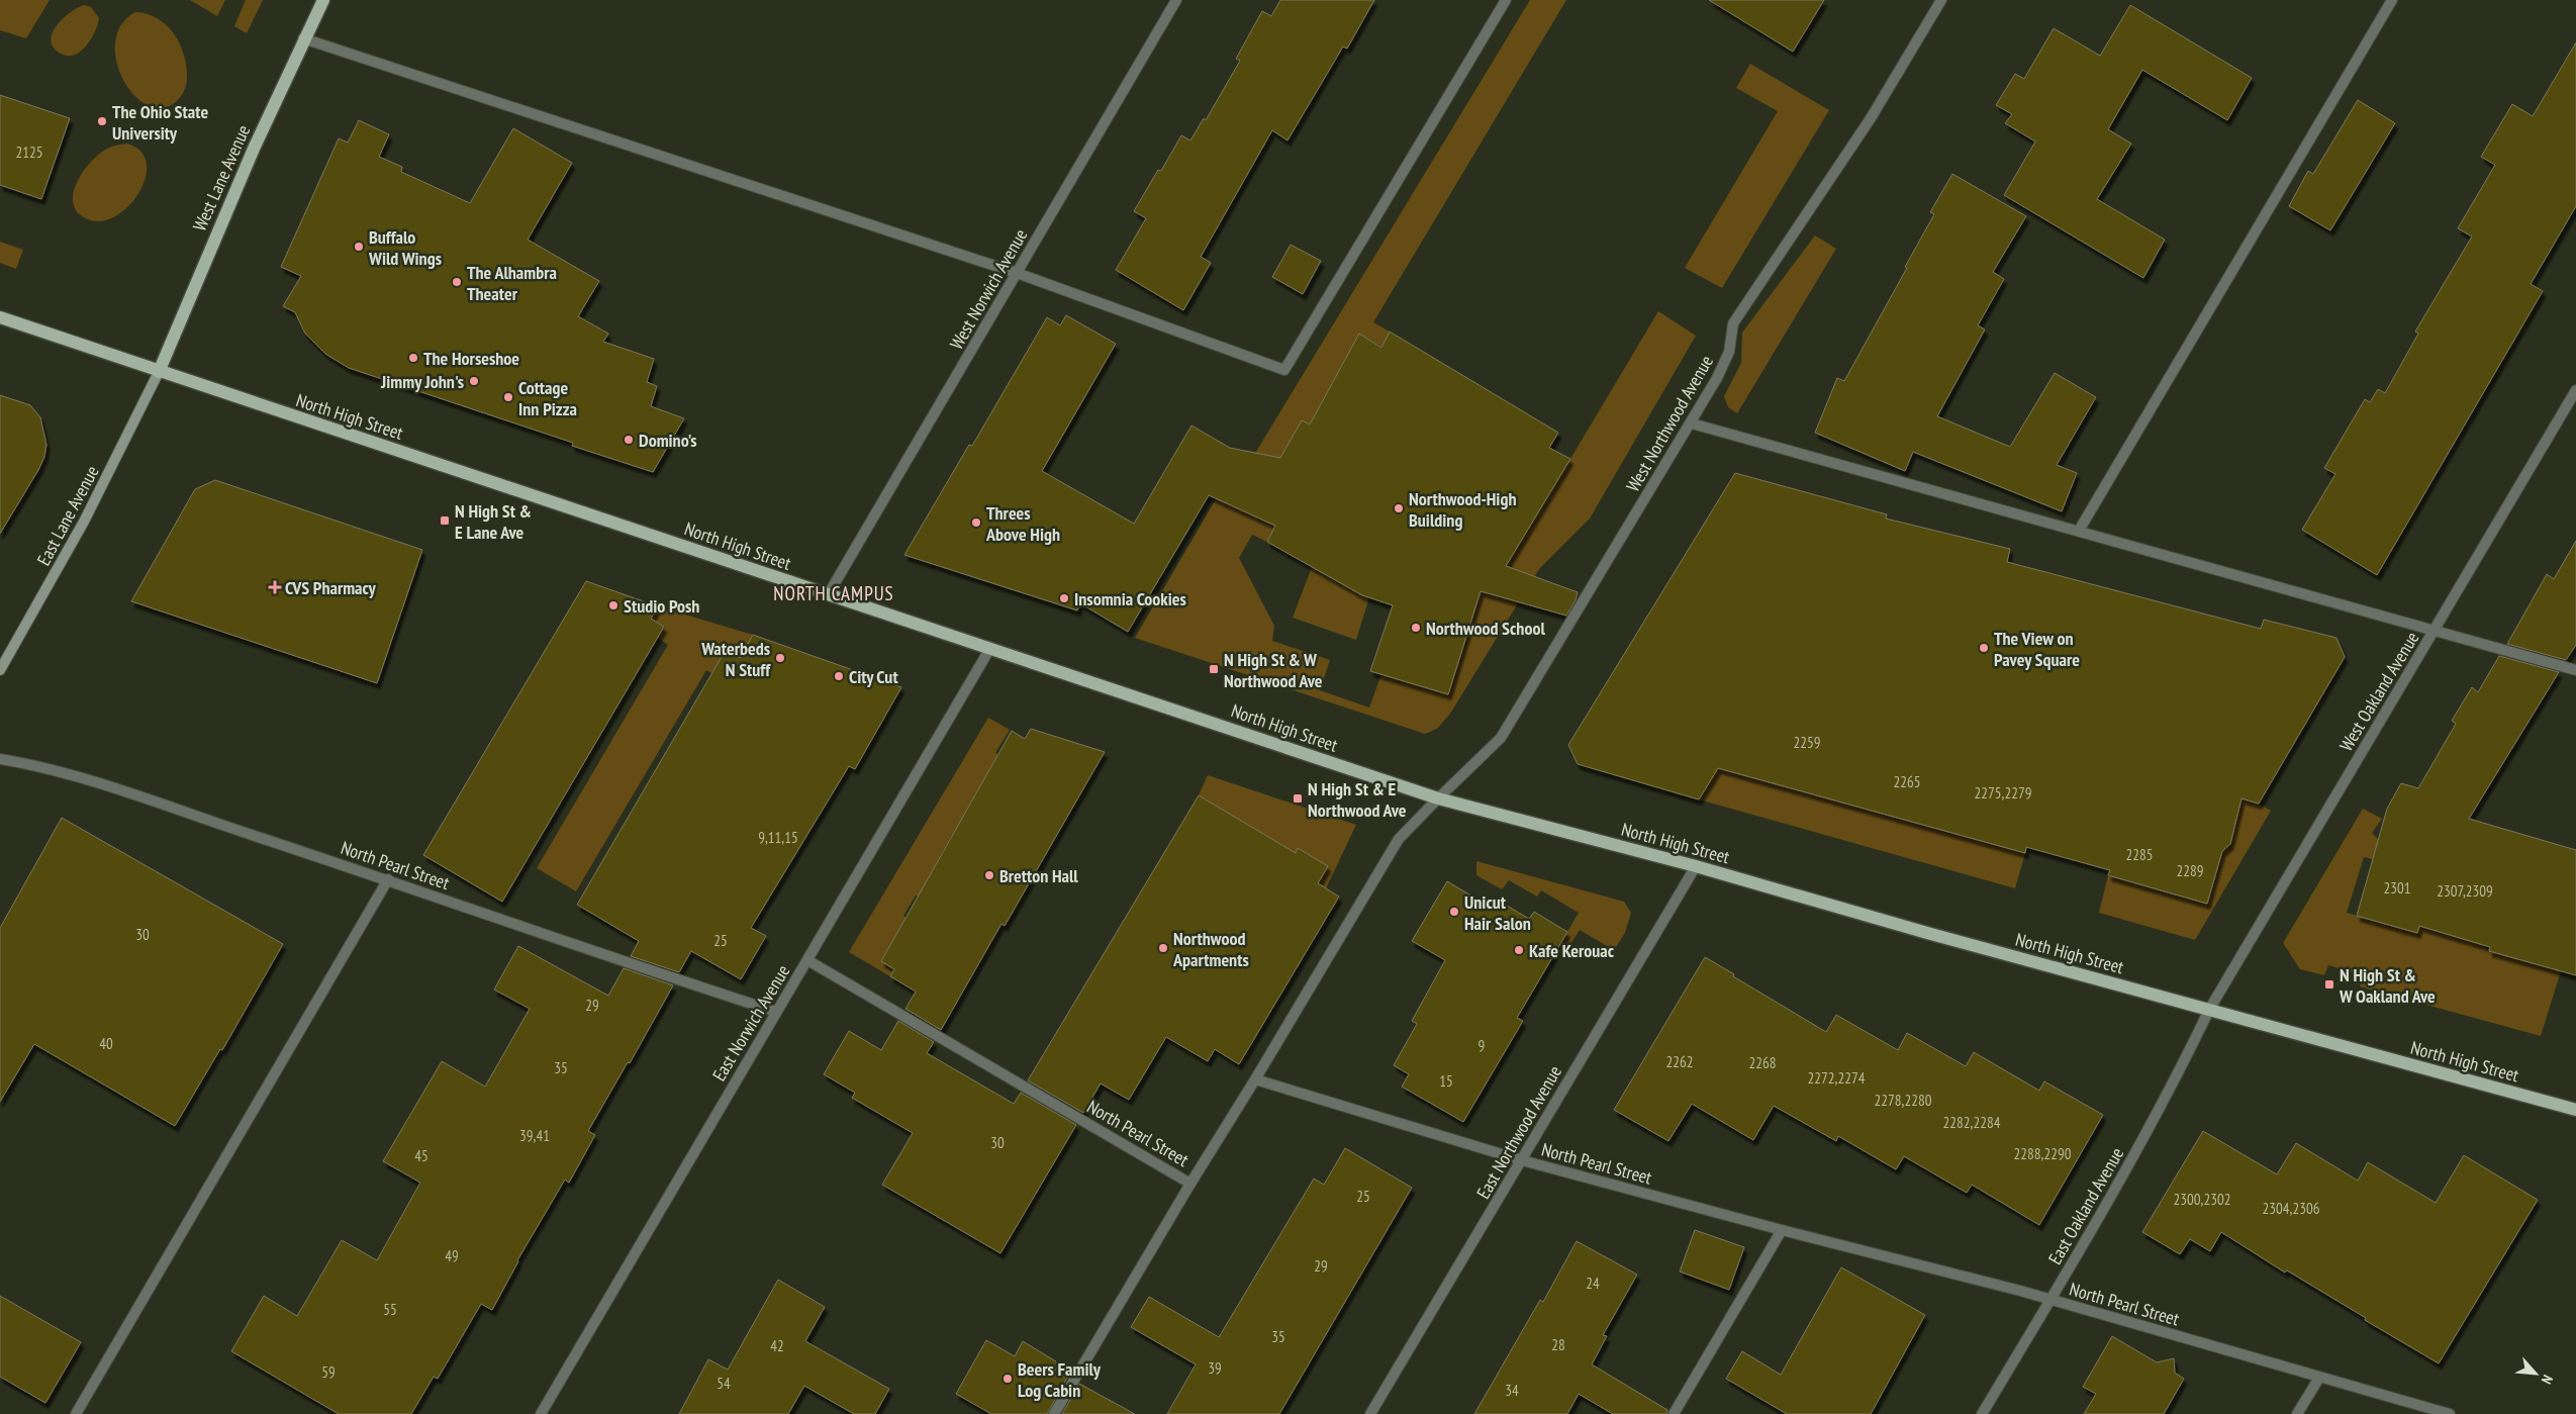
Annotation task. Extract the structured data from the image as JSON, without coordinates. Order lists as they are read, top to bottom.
{
  "streets": {
    "main road": ["West Lane Avenue", "North High Street"],
    "street": [
      "West Norwich Avenue",
      "West Northwood Avenue",
      "East Lane Avenue",
      "West Oakland Avenue",
      "North Pearl Street",
      "East Norwich Avenue",
      "East Northwood Avenue",
      "East Oakland Avenue"
    ]
  },
  "crossings": [
    ["West Lane Avenue", "North High Street"],
    ["West Lane Avenue", "East Lane Avenue"],
    ["West Norwich Avenue", "North High Street"],
    ["North High Street", "West Northwood Avenue"],
    ["North High Street", "East Lane Avenue"],
    ["North High Street", "West Oakland Avenue"],
    ["North High Street", "East Norwich Avenue"],
    ["North High Street", "East Northwood Avenue"],
    ["North High Street", "East Oakland Avenue"],
    ["West Northwood Avenue", "North Pearl Street"],
    ["West Oakland Avenue", "East Oakland Avenue"],
    ["North Pearl Street", "East Norwich Avenue"],
    ["North Pearl Street", "East Northwood Avenue"],
    ["North Pearl Street", "East Oakland Avenue"]
  ],
  "districts": ["NORTH CAMPUS"],
  "places": {
    "other": [
      "The Ohio State University",
      "Buffalo Wild Wings",
      "The Alhambra Theater",
      "The Horseshoe",
      "Jimmy John's",
      "Cottage Inn Pizza",
      "Domino's",
      "Northwood-High Building",
      "Threes Above High",
      "Insomnia Cookies",
      "Studio Posh",
      "Northwood School",
      "The View on Pavey Square",
      "Waterbeds N Stuff",
      "City Cut",
      "Bretton Hall",
      "Unicut Hair Salon",
      "Northwood Apartments",
      "Kafe Kerouac",
      "Beers Family Log Cabin"
    ],
    "transit": [
      "N High St & E Lane Ave",
      "N High St & W Northwood Ave",
      "N High St & E Northwood Ave",
      "N High St & W Oakland Ave"
    ],
    "health": ["CVS Pharmacy"]
  },
  "house_numbers": [
    "2125",
    "2259",
    "2265",
    "2275,2279",
    "9,11,15",
    "2285",
    "2289",
    "2301",
    "2307,2309",
    "30",
    "25",
    "29",
    "40",
    "9",
    "2262",
    "2268",
    "35",
    "2272,2274",
    "15",
    "2278,2280",
    "2282,2284",
    "39,41",
    "30",
    "2288,2290",
    "45",
    "25",
    "2300,2302",
    "2304,2306",
    "49",
    "29",
    "24",
    "55",
    "35",
    "28",
    "42",
    "39",
    "59",
    "54",
    "34"
  ],
  "north": "bottom right"
}
